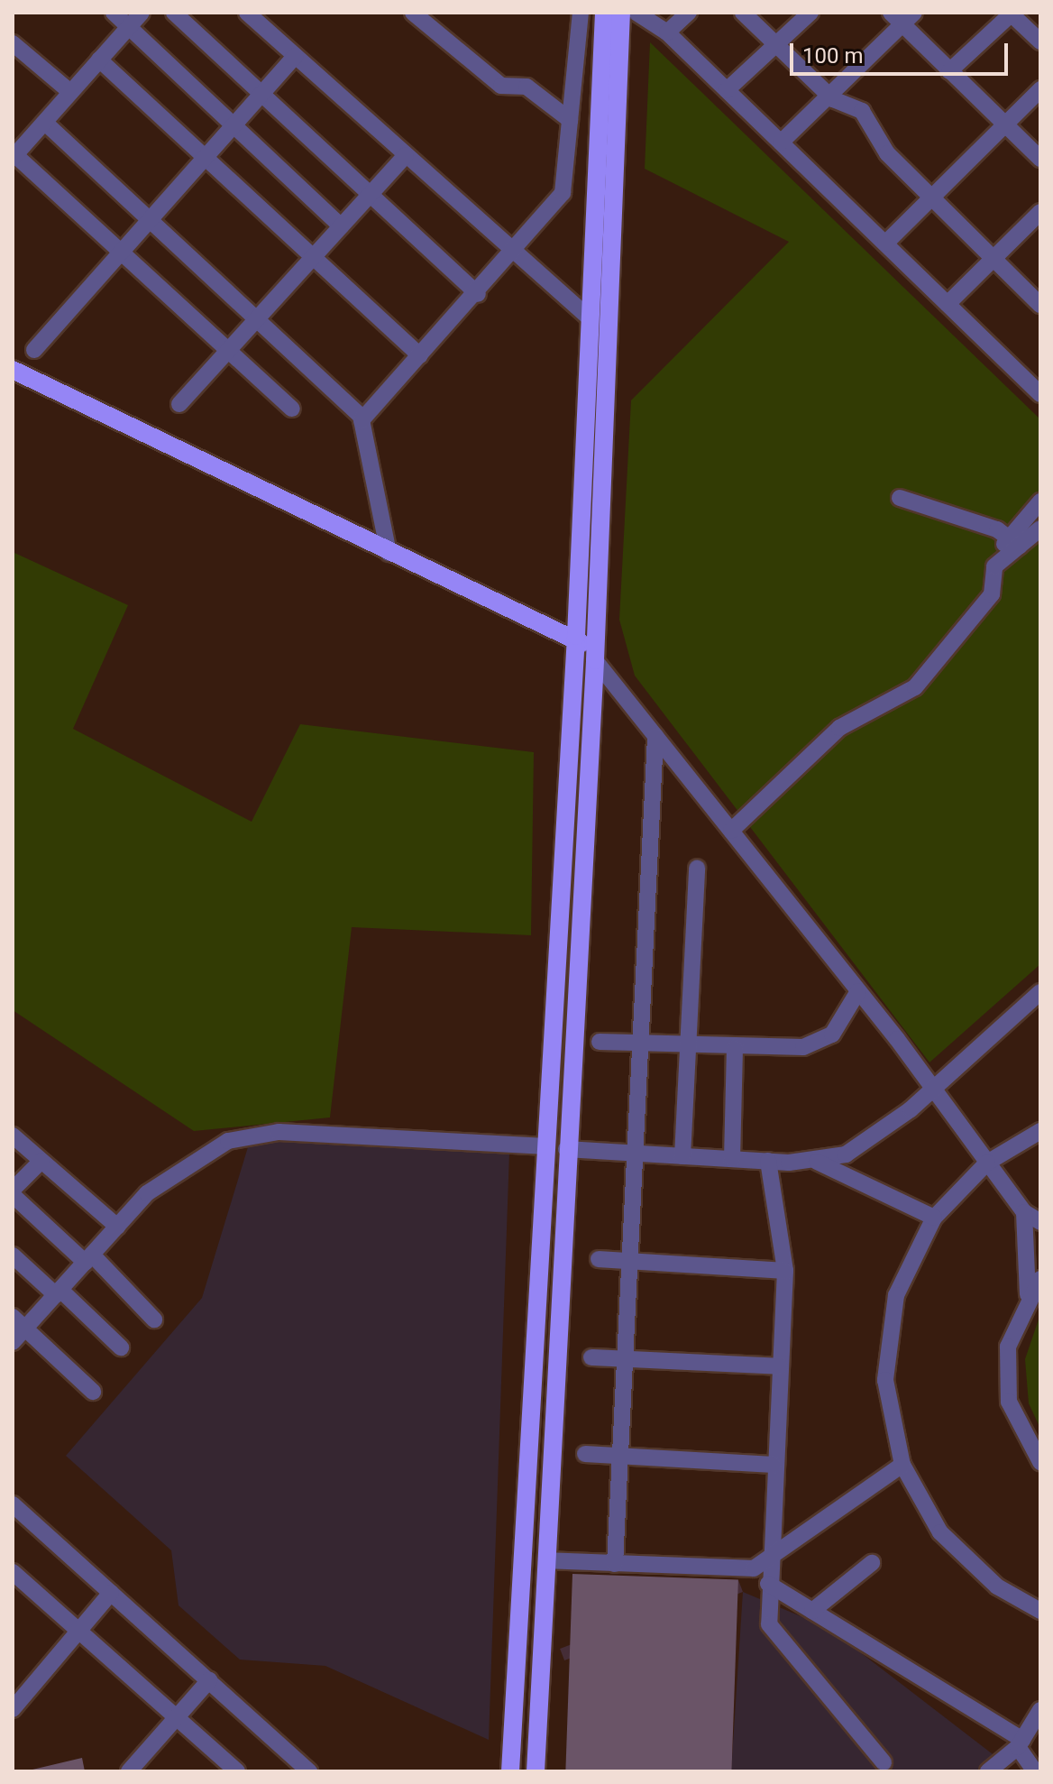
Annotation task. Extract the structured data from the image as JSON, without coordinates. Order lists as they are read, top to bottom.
{
  "scale_bar": "100 m"
}
